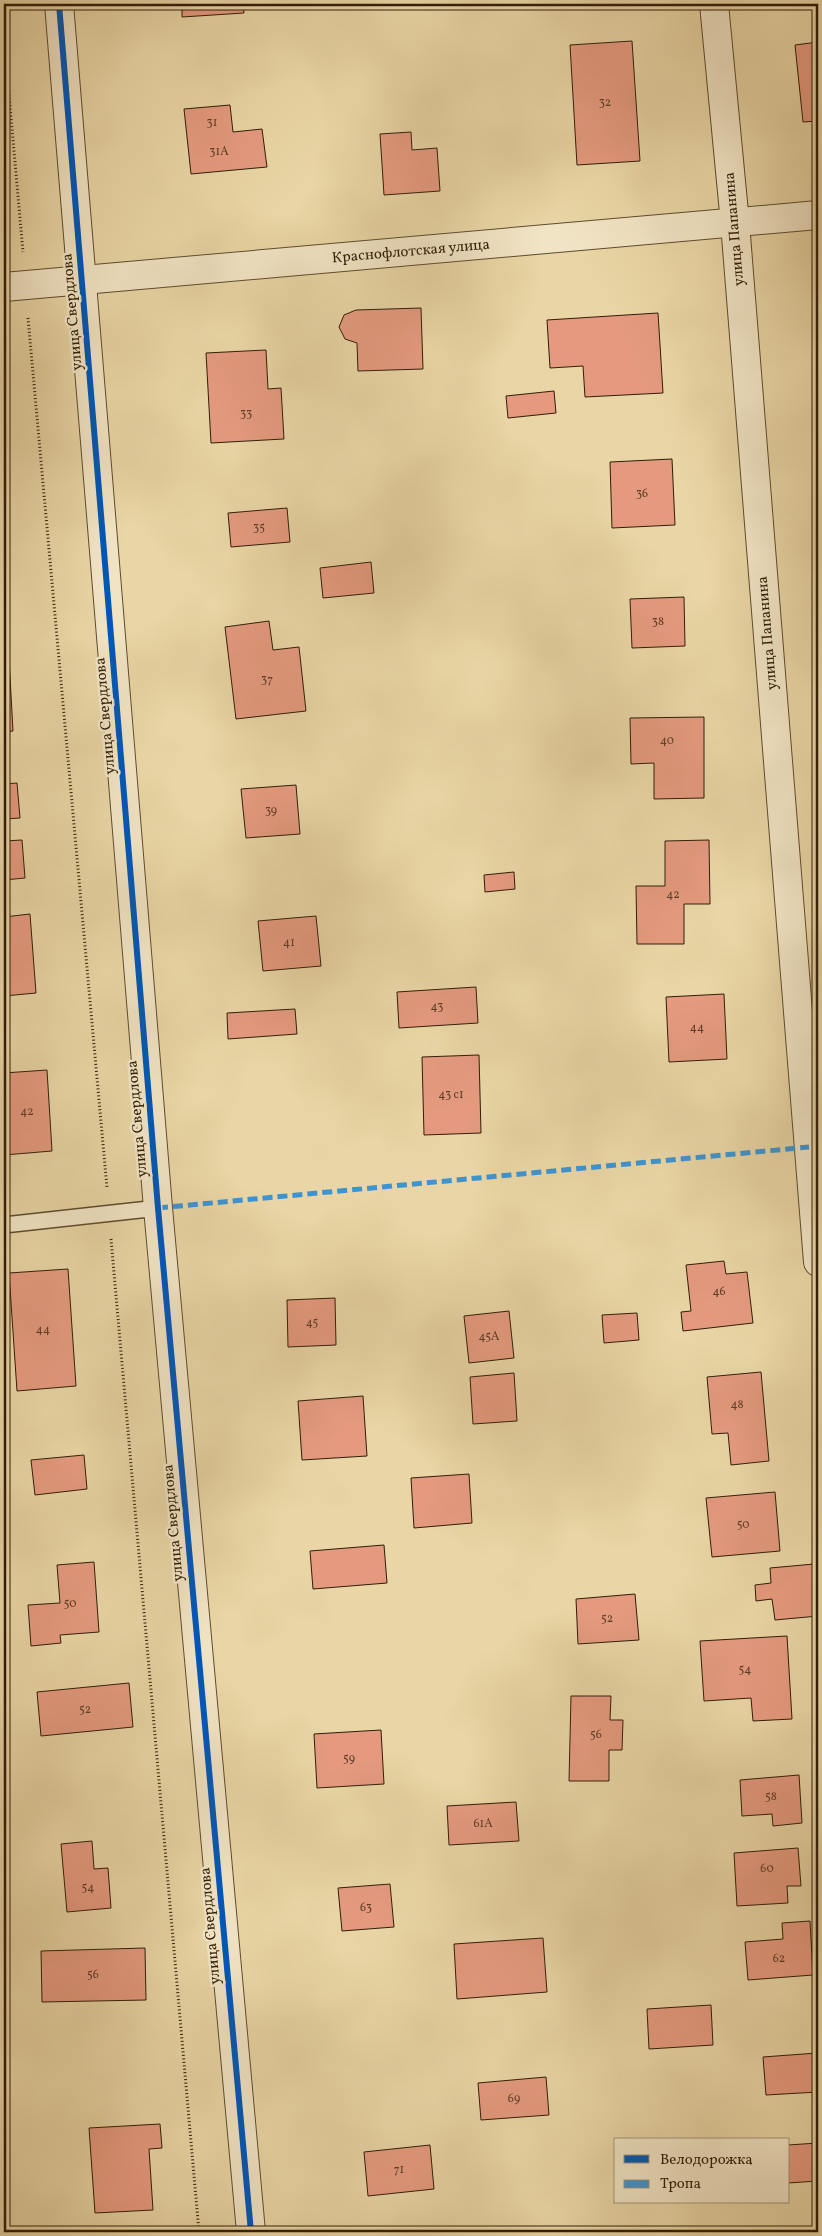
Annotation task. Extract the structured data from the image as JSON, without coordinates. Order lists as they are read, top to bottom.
{
  "streets": {
    "street": ["улица Папанина", "Краснофлотская улица", "улица Свердлова"]
  },
  "crossings": [
    ["улица Папанина", "Краснофлотская улица"],
    ["Краснофлотская улица", "улица Свердлова"]
  ],
  "house_numbers": [
    "32",
    "31",
    "31А",
    "33",
    "36",
    "35",
    "38",
    "37",
    "40",
    "39",
    "42",
    "41",
    "43",
    "44",
    "43 с1",
    "42",
    "46",
    "45",
    "44",
    "45А",
    "48",
    "50",
    "50",
    "52",
    "54",
    "52",
    "56",
    "59",
    "58",
    "61А",
    "60",
    "54",
    "63",
    "62",
    "56",
    "69",
    "71"
  ],
  "legend": ["Велодорожка", "Тропа"]
}
